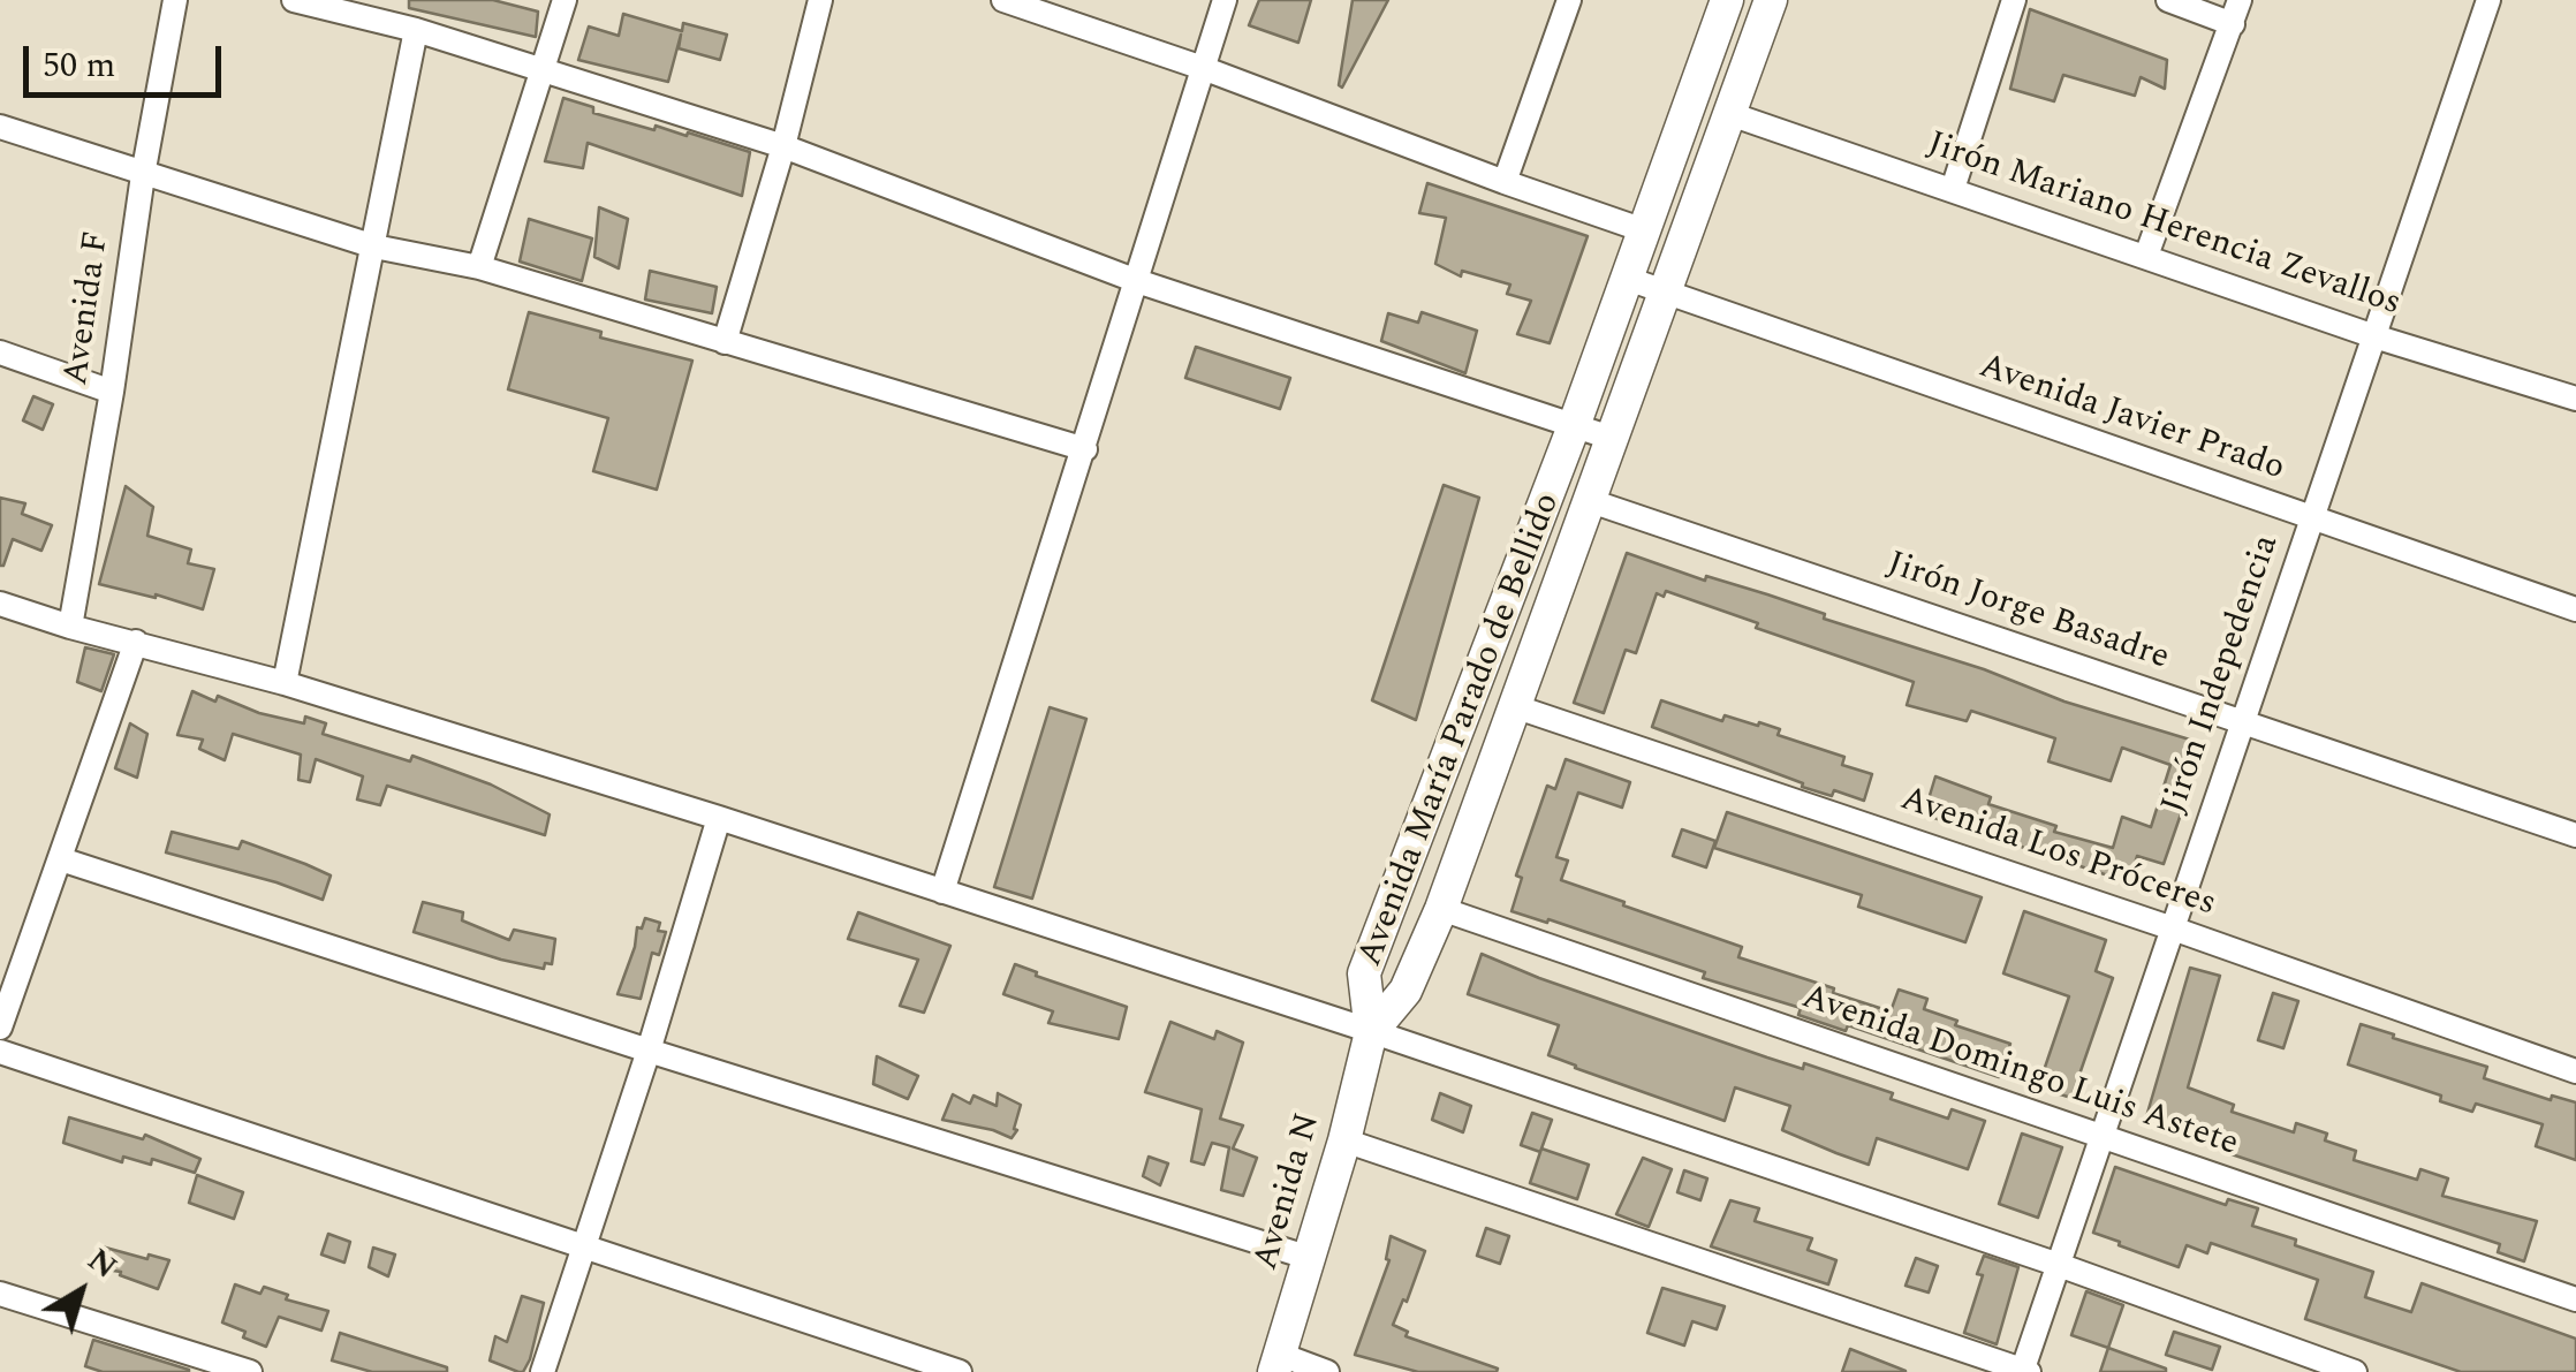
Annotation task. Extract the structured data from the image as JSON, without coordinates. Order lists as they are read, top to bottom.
{
  "streets": {
    "street": [
      "Jirón Mariano Herencia Zevallos",
      "Avenida F",
      "Avenida Javier Prado",
      "Jirón Jorge Basadre",
      "Jirón Indepedencia",
      "Avenida María Parado de Bellido",
      "Avenida Los Próceres",
      "Avenida Domingo Luis Astete",
      "Avenida N"
    ]
  },
  "crossings": [
    ["Jirón Mariano Herencia Zevallos", "Jirón Indepedencia"],
    ["Jirón Mariano Herencia Zevallos", "Avenida María Parado de Bellido"],
    ["Avenida Javier Prado", "Jirón Indepedencia"],
    ["Avenida Javier Prado", "Avenida María Parado de Bellido"],
    ["Jirón Jorge Basadre", "Jirón Indepedencia"],
    ["Jirón Jorge Basadre", "Avenida María Parado de Bellido"],
    ["Jirón Indepedencia", "Avenida Los Próceres"],
    ["Jirón Indepedencia", "Avenida Domingo Luis Astete"],
    ["Avenida María Parado de Bellido", "Avenida Los Próceres"],
    ["Avenida María Parado de Bellido", "Avenida Domingo Luis Astete"],
    ["Avenida María Parado de Bellido", "Avenida N"]
  ],
  "scale_bar": "50 m",
  "north": "top right"
}
